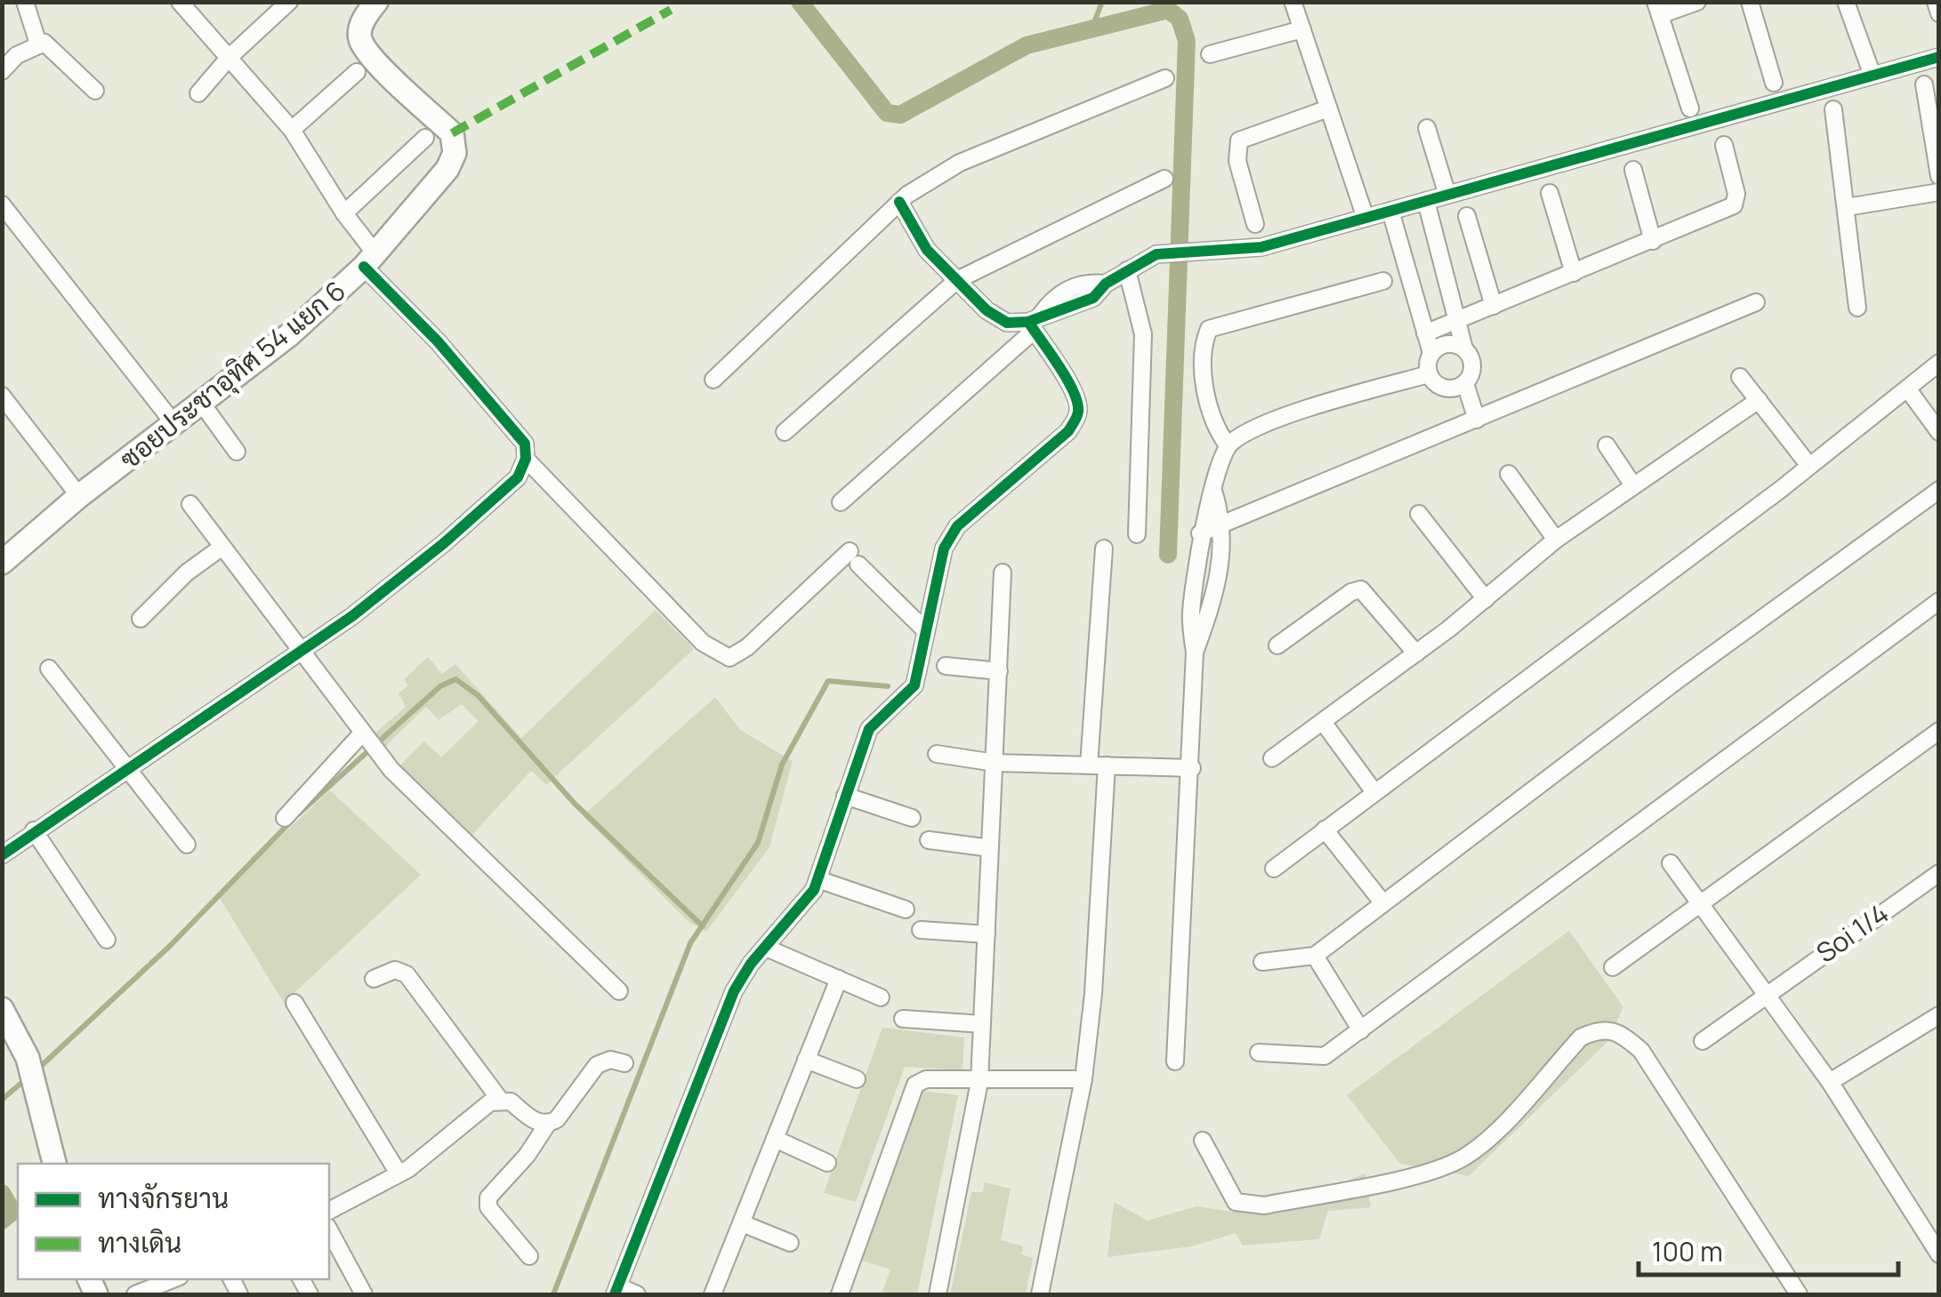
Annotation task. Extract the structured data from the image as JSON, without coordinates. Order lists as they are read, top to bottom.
{
  "streets": {
    "street": ["ซอยประชาอุทิศ 54 แยก 6", "Soi 1/4"]
  },
  "legend": ["ทางจักรยาน", "ทางเดิน"],
  "scale_bar": "100 m"
}
